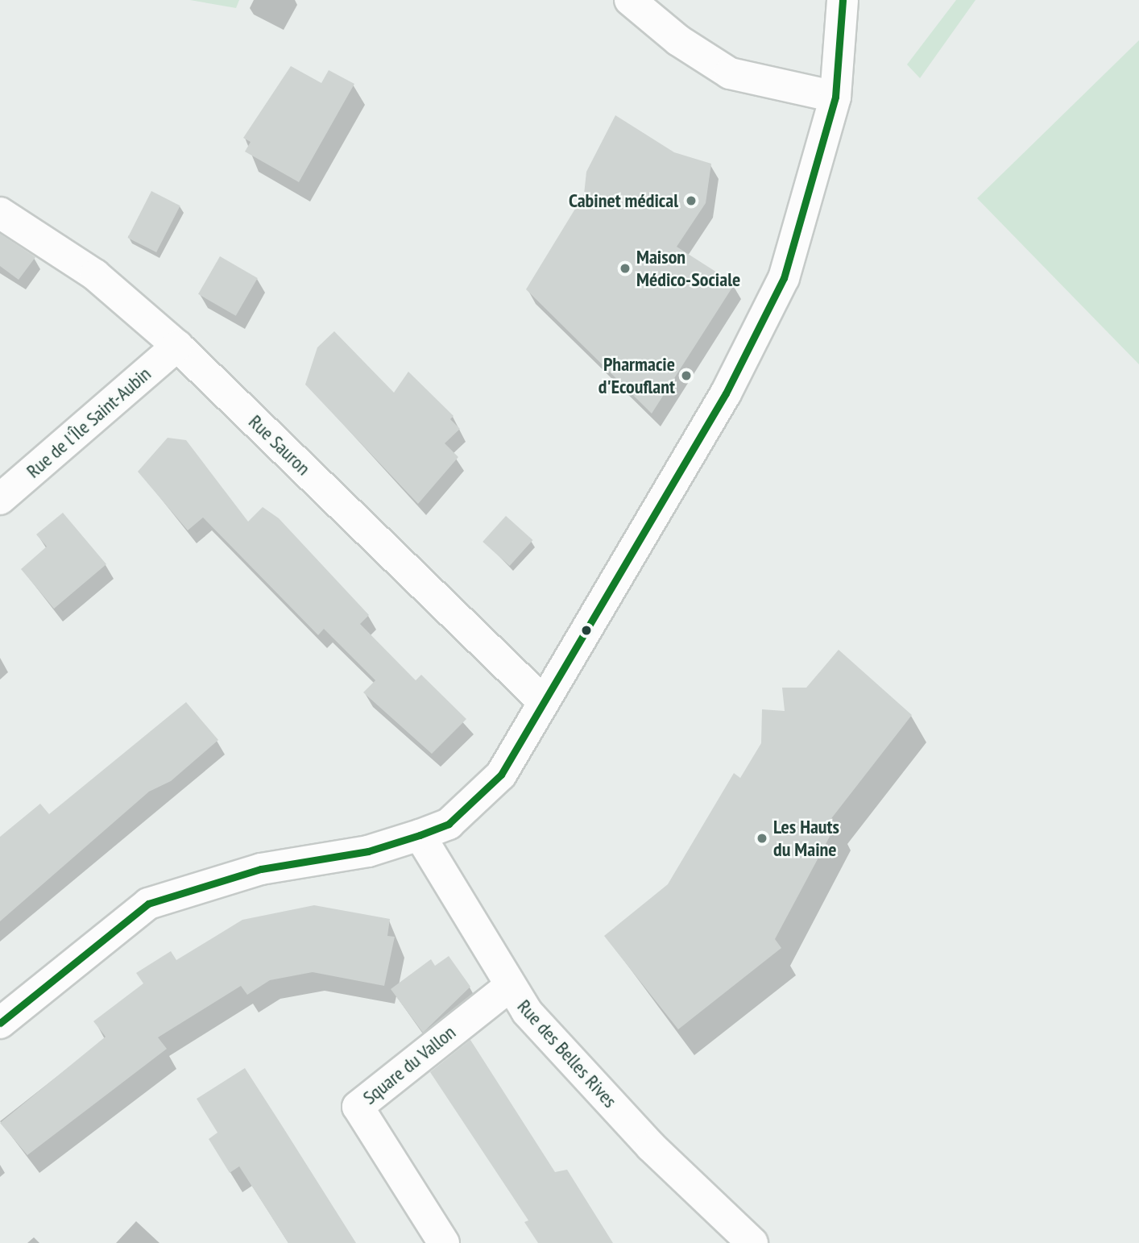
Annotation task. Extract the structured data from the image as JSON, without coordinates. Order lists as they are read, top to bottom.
{
  "streets": {
    "street": [
      "Rue de l'Île Saint-Aubin",
      "Rue Sauron",
      "Rue des Belles Rives",
      "Square du Vallon"
    ]
  },
  "crossings": [
    ["Rue de l'Île Saint-Aubin", "Rue Sauron"],
    ["Rue des Belles Rives", "Square du Vallon"]
  ],
  "places": [
    "Cabinet médical",
    "Maison Médico-Sociale",
    "Pharmacie d'Ecouflant",
    "Les Hauts du Maine"
  ]
}
